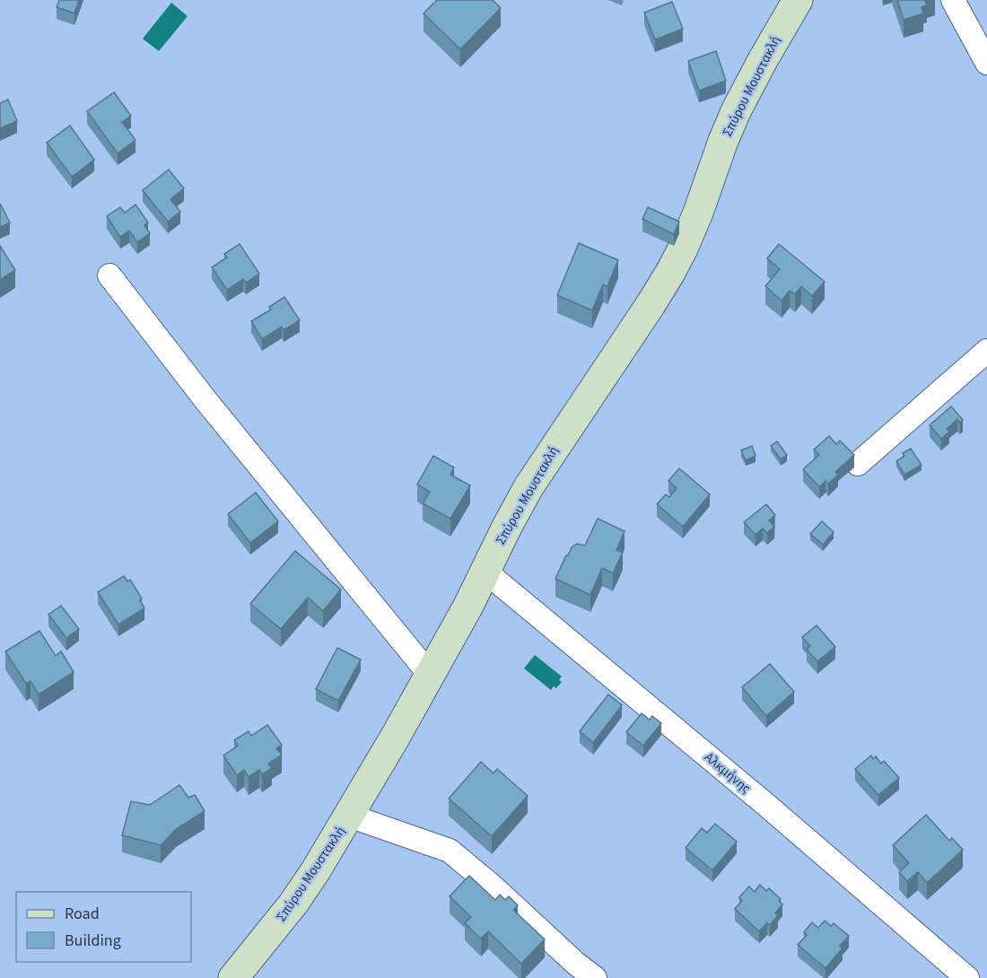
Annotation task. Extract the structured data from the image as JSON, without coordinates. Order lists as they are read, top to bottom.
{
  "streets": {
    "street": ["Σπύρου Μουστακλή", "Αλκμήνης"]
  },
  "crossings": [
    ["Σπύρου Μουστακλή", "Αλκμήνης"]
  ],
  "legend": ["Road", "Building"]
}
